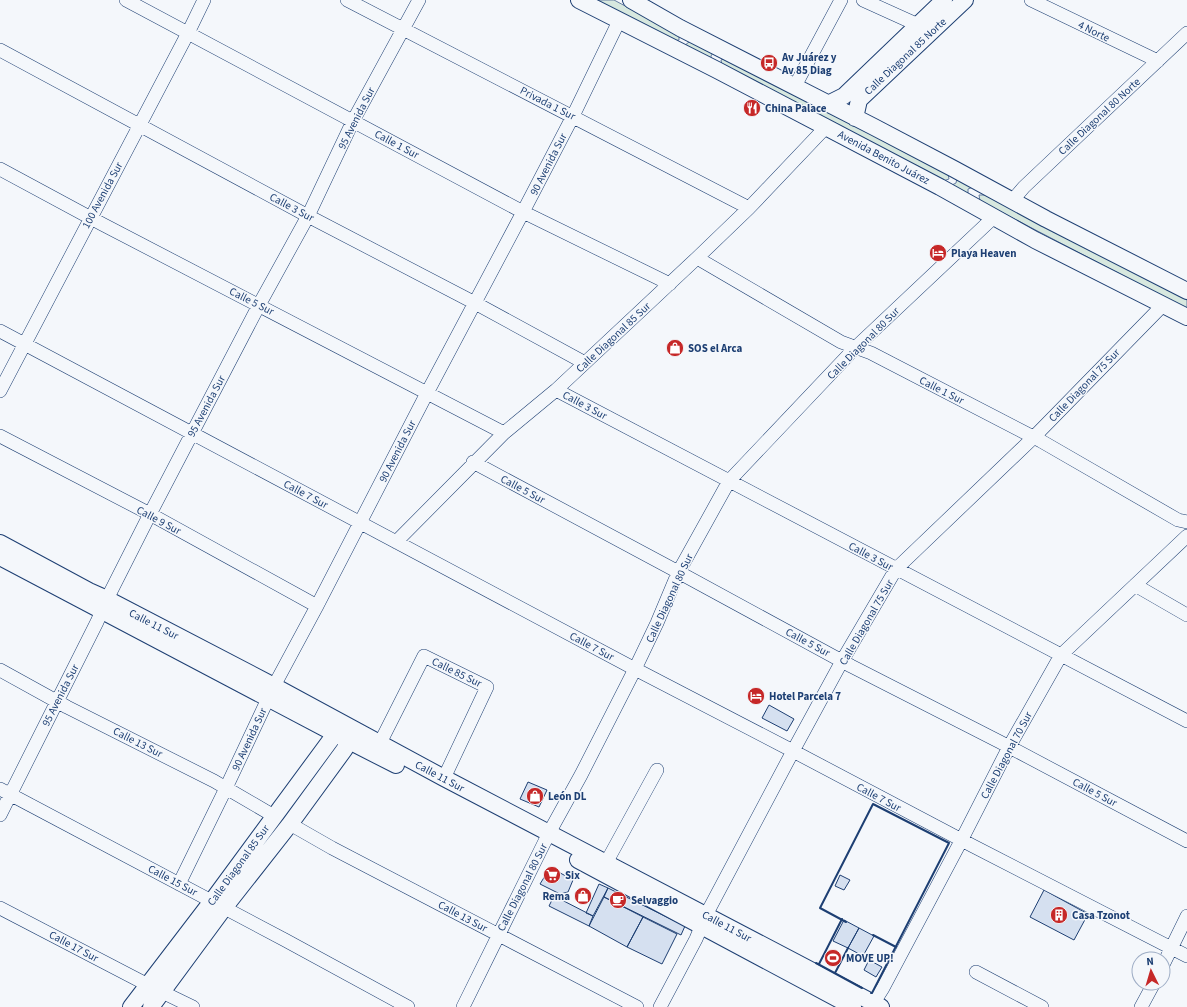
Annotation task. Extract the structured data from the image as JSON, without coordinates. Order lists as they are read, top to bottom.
{
  "streets": {
    "main road": [
      "Calle Diagonal 85 Norte",
      "Avenida Benito Juárez",
      "Calle Diagonal 85 Sur",
      "Calle 11 Sur"
    ],
    "street": [
      "4 Norte",
      "Privada 1 Sur",
      "Calle Diagonal 80 Norte",
      "95 Avenida Sur",
      "Calle 1 Sur",
      "90 Avenida Sur",
      "100 Avenida Sur",
      "Calle 3 Sur",
      "Calle 5 Sur",
      "Calle Diagonal 80 Sur",
      "Calle Diagonal 75 Sur",
      "Calle 7 Sur",
      "Calle 9 Sur",
      "Calle 85 Sur",
      "Calle 13 Sur",
      "Calle Diagonal 70 Sur",
      "Calle 15 Sur",
      "Calle 17 Sur"
    ]
  },
  "crossings": [
    ["4 Norte", "Calle Diagonal 80 Norte"],
    ["Calle Diagonal 85 Norte", "Avenida Benito Juárez"],
    ["Privada 1 Sur", "95 Avenida Sur"],
    ["Privada 1 Sur", "90 Avenida Sur"],
    ["Privada 1 Sur", "Calle Diagonal 85 Sur"],
    ["Calle Diagonal 80 Norte", "Avenida Benito Juárez"],
    ["95 Avenida Sur", "Calle 1 Sur"],
    ["95 Avenida Sur", "Calle 3 Sur"],
    ["95 Avenida Sur", "Calle 5 Sur"],
    ["95 Avenida Sur", "Calle 7 Sur"],
    ["95 Avenida Sur", "Calle 9 Sur"],
    ["95 Avenida Sur", "Calle 11 Sur"],
    ["95 Avenida Sur", "Calle 13 Sur"],
    ["95 Avenida Sur", "Calle 15 Sur"],
    ["Calle 1 Sur", "90 Avenida Sur"],
    ["Calle 1 Sur", "100 Avenida Sur"],
    ["Calle 1 Sur", "Calle Diagonal 85 Sur"],
    ["Calle 1 Sur", "Calle Diagonal 80 Sur"],
    ["Calle 1 Sur", "Calle Diagonal 75 Sur"],
    ["Avenida Benito Juárez", "90 Avenida Sur"],
    ["Avenida Benito Juárez", "Calle Diagonal 85 Sur"],
    ["Avenida Benito Juárez", "Calle Diagonal 80 Sur"],
    ["Avenida Benito Juárez", "Calle Diagonal 75 Sur"],
    ["90 Avenida Sur", "Calle 3 Sur"],
    ["90 Avenida Sur", "Calle 5 Sur"],
    ["90 Avenida Sur", "Calle 7 Sur"],
    ["90 Avenida Sur", "Calle 9 Sur"],
    ["90 Avenida Sur", "Calle 11 Sur"],
    ["90 Avenida Sur", "Calle 13 Sur"],
    ["90 Avenida Sur", "Calle 15 Sur"],
    ["100 Avenida Sur", "Calle 3 Sur"],
    ["100 Avenida Sur", "Calle 5 Sur"],
    ["100 Avenida Sur", "Calle 7 Sur"],
    ["Calle 3 Sur", "Calle Diagonal 85 Sur"],
    ["Calle 3 Sur", "Calle Diagonal 80 Sur"],
    ["Calle 3 Sur", "Calle Diagonal 75 Sur"],
    ["Calle 3 Sur", "Calle Diagonal 70 Sur"],
    ["Calle 5 Sur", "Calle Diagonal 85 Sur"],
    ["Calle 5 Sur", "Calle Diagonal 80 Sur"],
    ["Calle 5 Sur", "Calle Diagonal 75 Sur"],
    ["Calle 5 Sur", "Calle Diagonal 70 Sur"],
    ["Calle Diagonal 85 Sur", "Calle 7 Sur"],
    ["Calle Diagonal 85 Sur", "Calle 11 Sur"],
    ["Calle Diagonal 85 Sur", "Calle 13 Sur"],
    ["Calle Diagonal 85 Sur", "Calle 15 Sur"],
    ["Calle Diagonal 85 Sur", "Calle 17 Sur"],
    ["Calle Diagonal 80 Sur", "Calle 7 Sur"],
    ["Calle Diagonal 80 Sur", "Calle 11 Sur"],
    ["Calle Diagonal 80 Sur", "Calle 13 Sur"],
    ["Calle Diagonal 75 Sur", "Calle 7 Sur"],
    ["Calle Diagonal 75 Sur", "Calle 11 Sur"],
    ["Calle 7 Sur", "Calle Diagonal 70 Sur"],
    ["Calle 11 Sur", "Calle 85 Sur"],
    ["Calle 11 Sur", "Calle Diagonal 70 Sur"]
  ],
  "places": {
    "bus stop": ["Av Juárez y Av 85 Diag"],
    "restaurant": ["China Palace"],
    "hotel": ["Playa Heaven", "Hotel Parcela 7"],
    "shop": ["SOS el Arca", "León DL", "Rema"],
    "supermarket": ["Six"],
    "cafe": ["Selvaggio"],
    "building": ["Casa Tzonot"],
    "sports": ["MOVE UP!"]
  },
  "north": "top"
}
